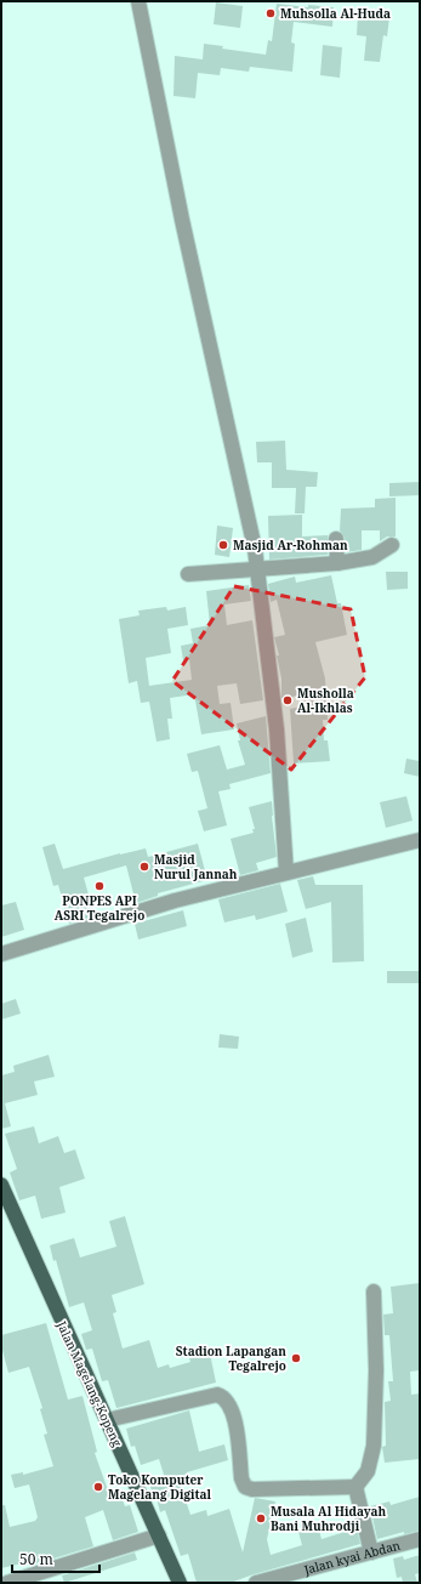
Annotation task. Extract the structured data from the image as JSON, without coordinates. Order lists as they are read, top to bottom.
{
  "streets": {
    "main road": ["Jalan Magelang-Kopeng"],
    "street": ["Jalan kyai Abdan"]
  },
  "places": [
    "Muhsolla Al-Huda",
    "Masjid Ar-Rohman",
    "Musholla Al-Ikhlas",
    "Masjid Nurul Jannah",
    "PONPES API ASRI Tegalrejo",
    "Stadion Lapangan Tegalrejo",
    "Toko Komputer Magelang Digital",
    "Musala Al Hidayah Bani Muhrodji"
  ],
  "scale_bar": "50 m"
}
